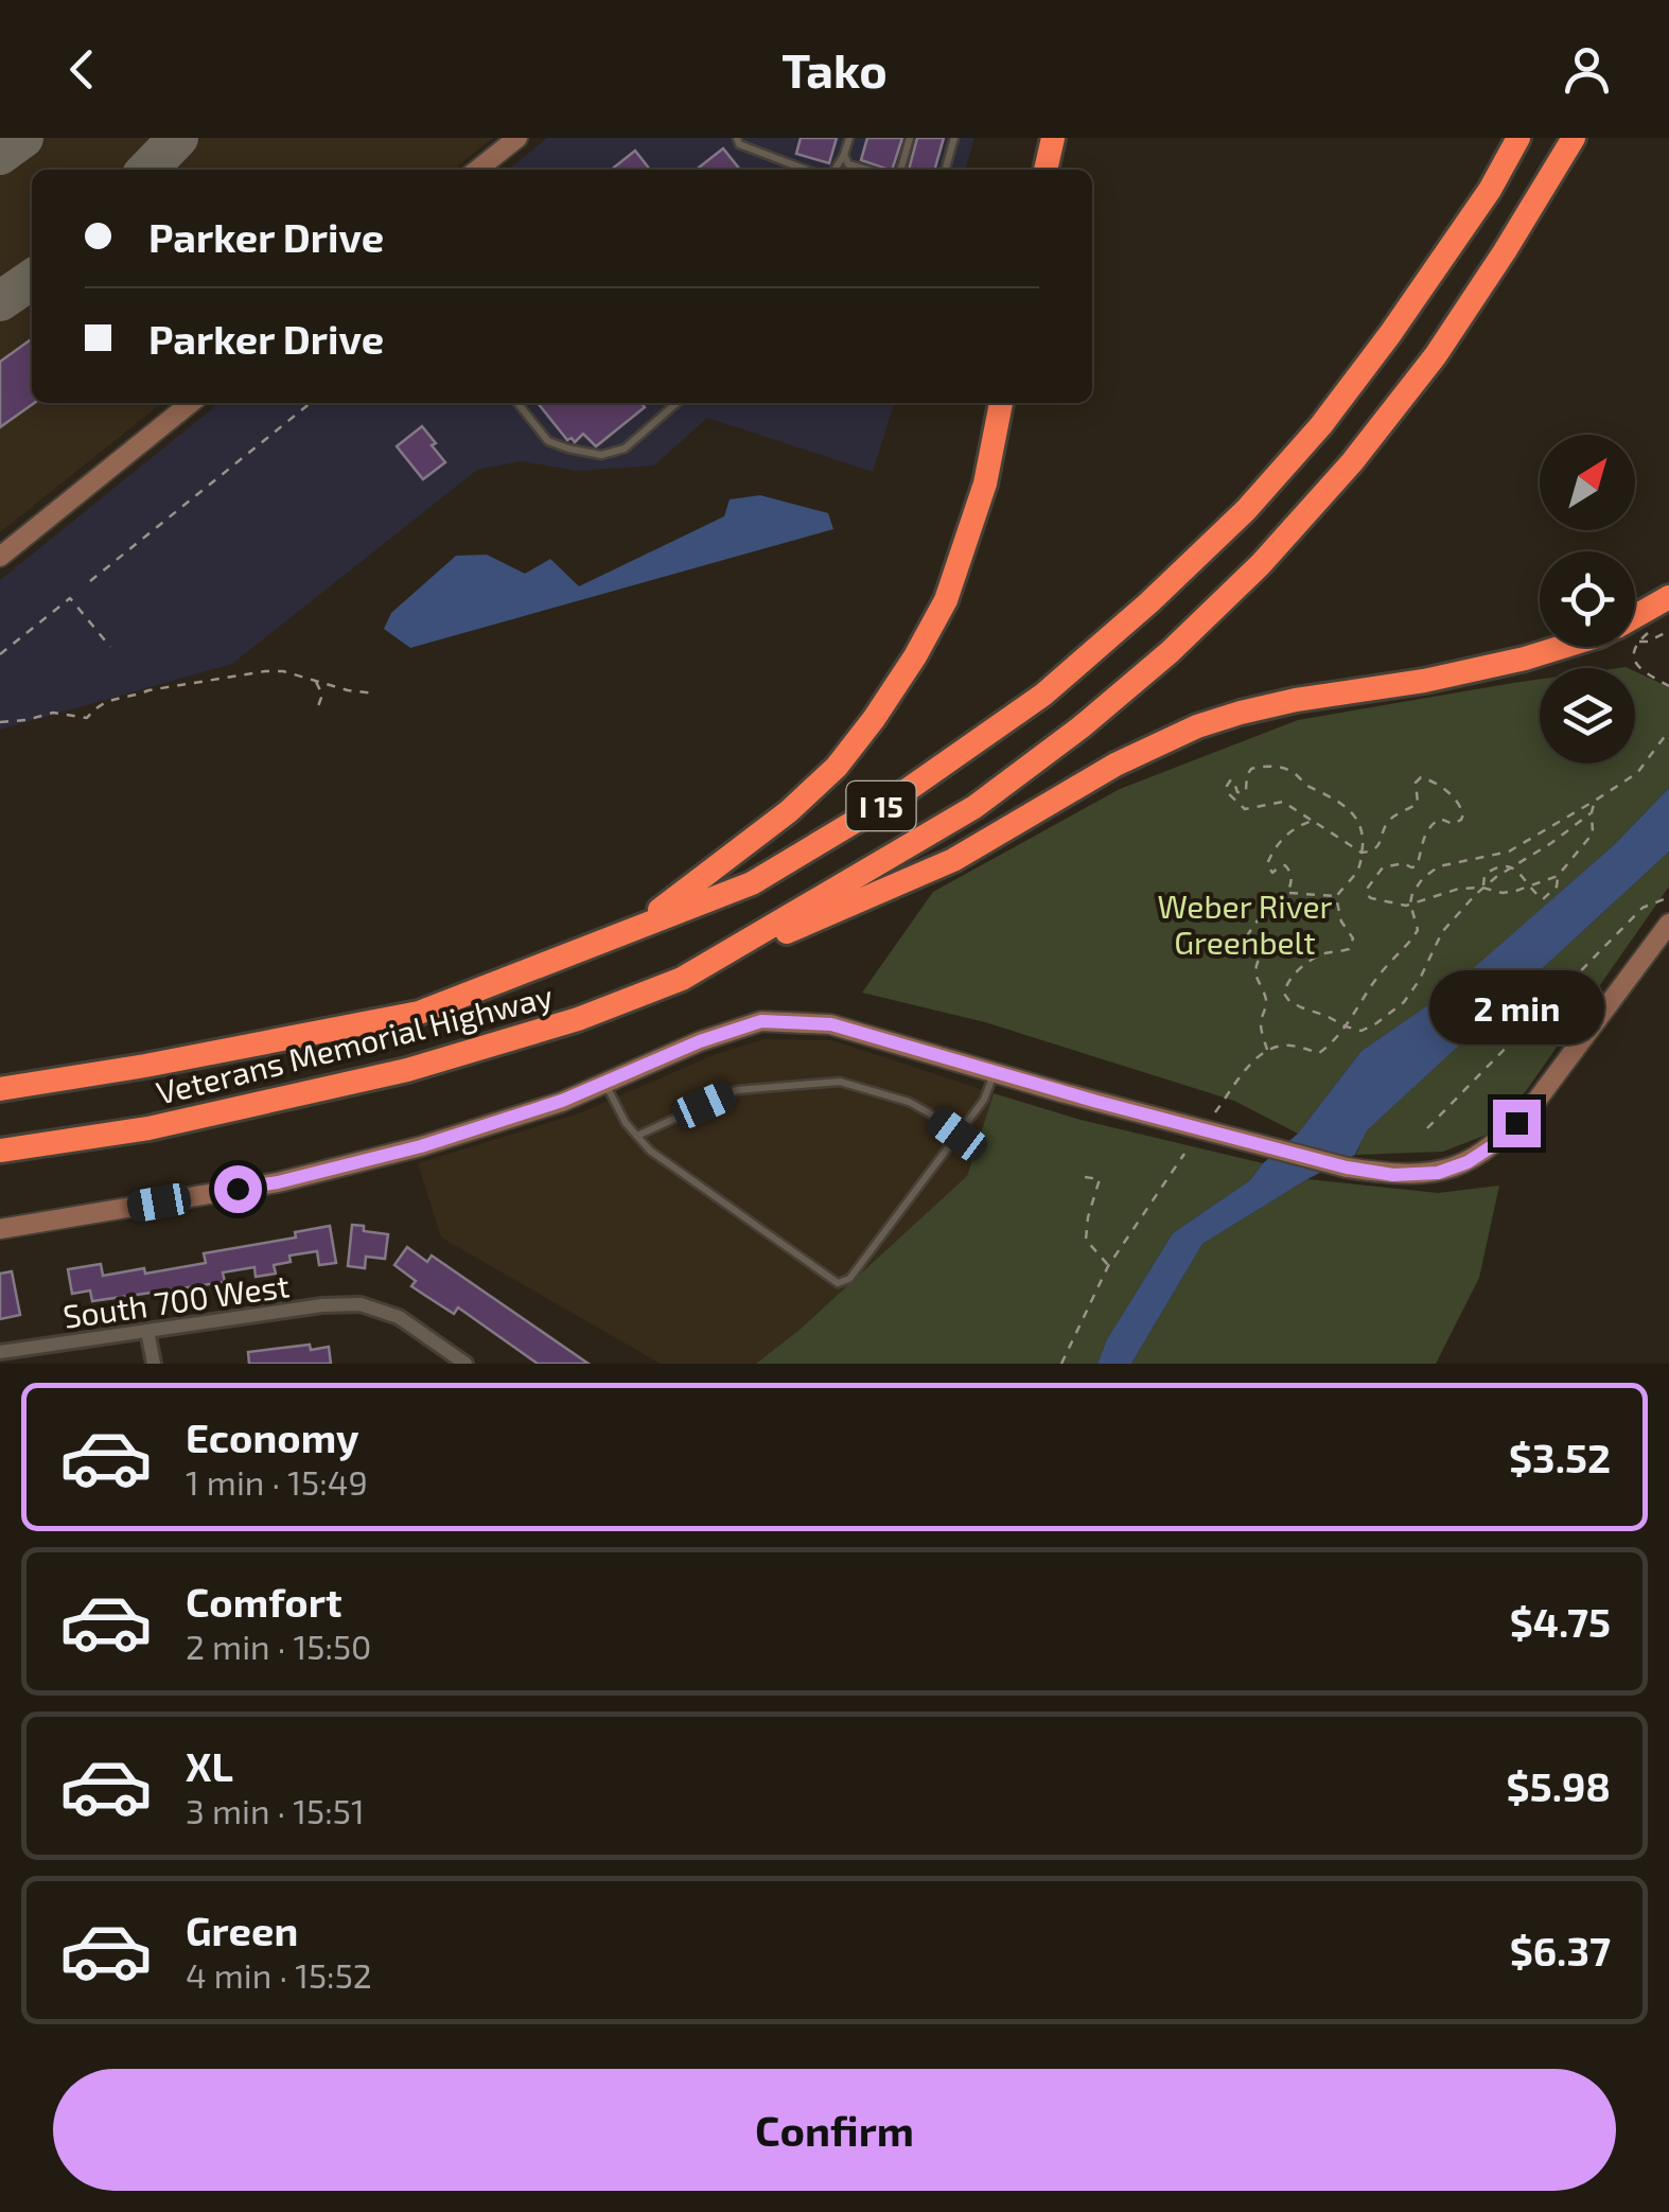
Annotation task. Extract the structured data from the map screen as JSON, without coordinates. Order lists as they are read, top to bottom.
{
  "streets": {
    "highway": ["I 15", "Veterans Memorial Highway"],
    "street": ["South 700 West"]
  },
  "parks": ["Weber River Greenbelt"],
  "north": "top right",
  "page": {
    "header": "Tako",
    "banner": ["Parker Drive", "Parker Drive"],
    "bubble": "2 min",
    "list": [
      {
        "name": "Economy",
        "note": "1 min · 15:49",
        "value": "$3.52"
      },
      {
        "name": "Comfort",
        "note": "2 min · 15:50",
        "value": "$4.75"
      },
      {
        "name": "XL",
        "note": "3 min · 15:51",
        "value": "$5.98"
      },
      {
        "name": "Green",
        "note": "4 min · 15:52",
        "value": "$6.37"
      }
    ],
    "buttons": "Confirm"
  }
}
